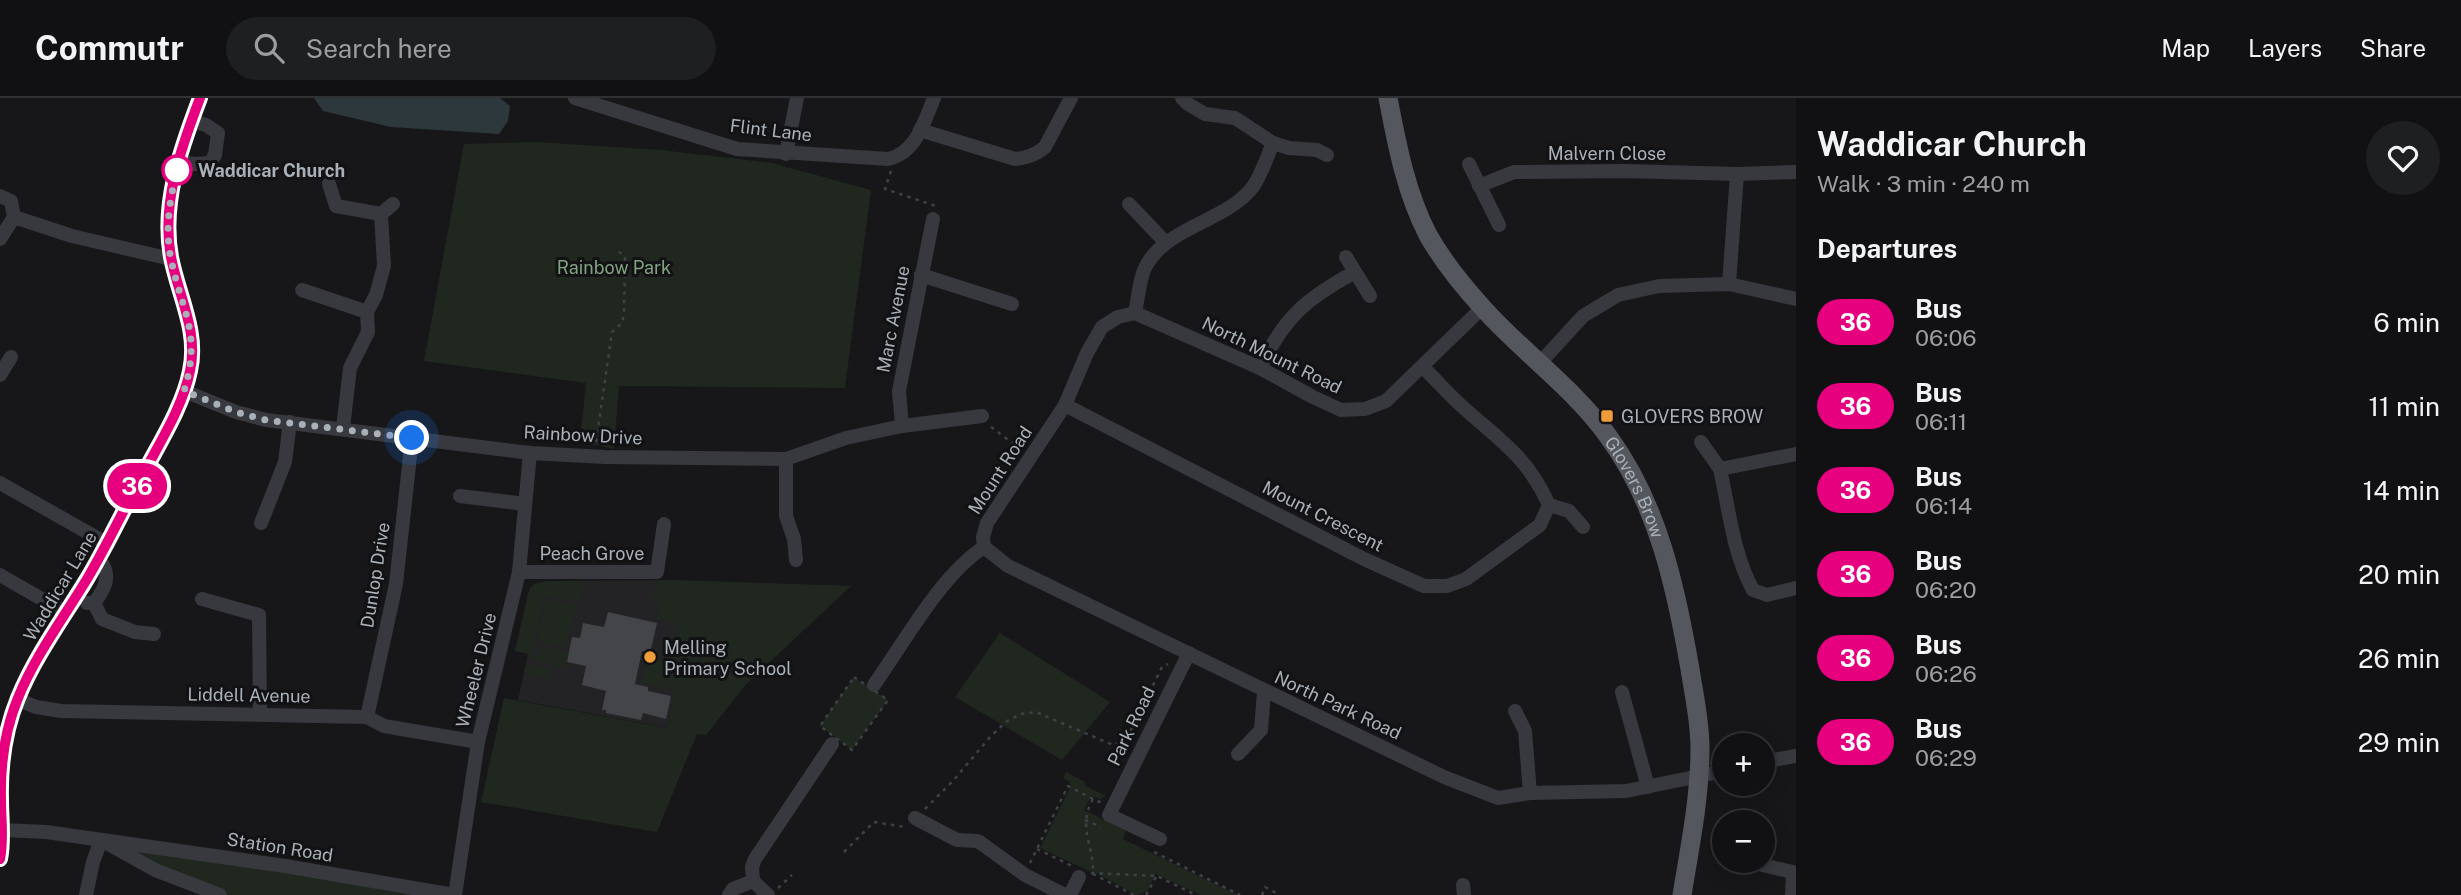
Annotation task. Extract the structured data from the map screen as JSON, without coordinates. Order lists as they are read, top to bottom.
{
  "streets": {
    "main road": ["Glovers Brow"],
    "street": [
      "Flint Lane",
      "Malvern Close",
      "Marc Avenue",
      "North Mount Road",
      "Rainbow Drive",
      "Mount Road",
      "Mount Crescent",
      "Peach Grove",
      "Dunlop Drive",
      "Waddicar Lane",
      "Wheeler Drive",
      "Liddell Avenue",
      "North Park Road",
      "Park Road",
      "Station Road"
    ]
  },
  "crossings": [
    ["Marc Avenue", "Rainbow Drive"],
    ["North Mount Road", "Mount Road"],
    ["North Mount Road", "Glovers Brow"],
    ["Rainbow Drive", "Dunlop Drive"],
    ["Rainbow Drive", "Waddicar Lane"],
    ["Rainbow Drive", "Wheeler Drive"],
    ["Mount Road", "Mount Crescent"],
    ["Mount Road", "North Park Road"],
    ["Glovers Brow", "North Park Road"],
    ["Peach Grove", "Wheeler Drive"],
    ["Dunlop Drive", "Liddell Avenue"],
    ["Waddicar Lane", "Liddell Avenue"],
    ["Waddicar Lane", "Station Road"],
    ["Wheeler Drive", "Liddell Avenue"],
    ["Wheeler Drive", "Station Road"],
    ["North Park Road", "Park Road"]
  ],
  "parks": ["Rainbow Park"],
  "places": {
    "other": ["Waddicar Church", "Melling Primary School"],
    "transit": ["GLOVERS BROW"]
  },
  "lines": ["bus line 36"],
  "page": {
    "header": "Commutr",
    "search": "Search here",
    "nav": ["Map", "Layers", "Share"],
    "on_map": "36",
    "heading": [
      ["Waddicar Church", "Walk · 3 min · 240 m"],
      "Departures"
    ],
    "list": [
      {
        "mark": "36",
        "name": "Bus",
        "note": "06:06",
        "value": "6 min"
      },
      {
        "mark": "36",
        "name": "Bus",
        "note": "06:11",
        "value": "11 min"
      },
      {
        "mark": "36",
        "name": "Bus",
        "note": "06:14",
        "value": "14 min"
      },
      {
        "mark": "36",
        "name": "Bus",
        "note": "06:20",
        "value": "20 min"
      },
      {
        "mark": "36",
        "name": "Bus",
        "note": "06:26",
        "value": "26 min"
      },
      {
        "mark": "36",
        "name": "Bus",
        "note": "06:29",
        "value": "29 min"
      }
    ],
    "map_buttons": ["+", "−"]
  }
}
